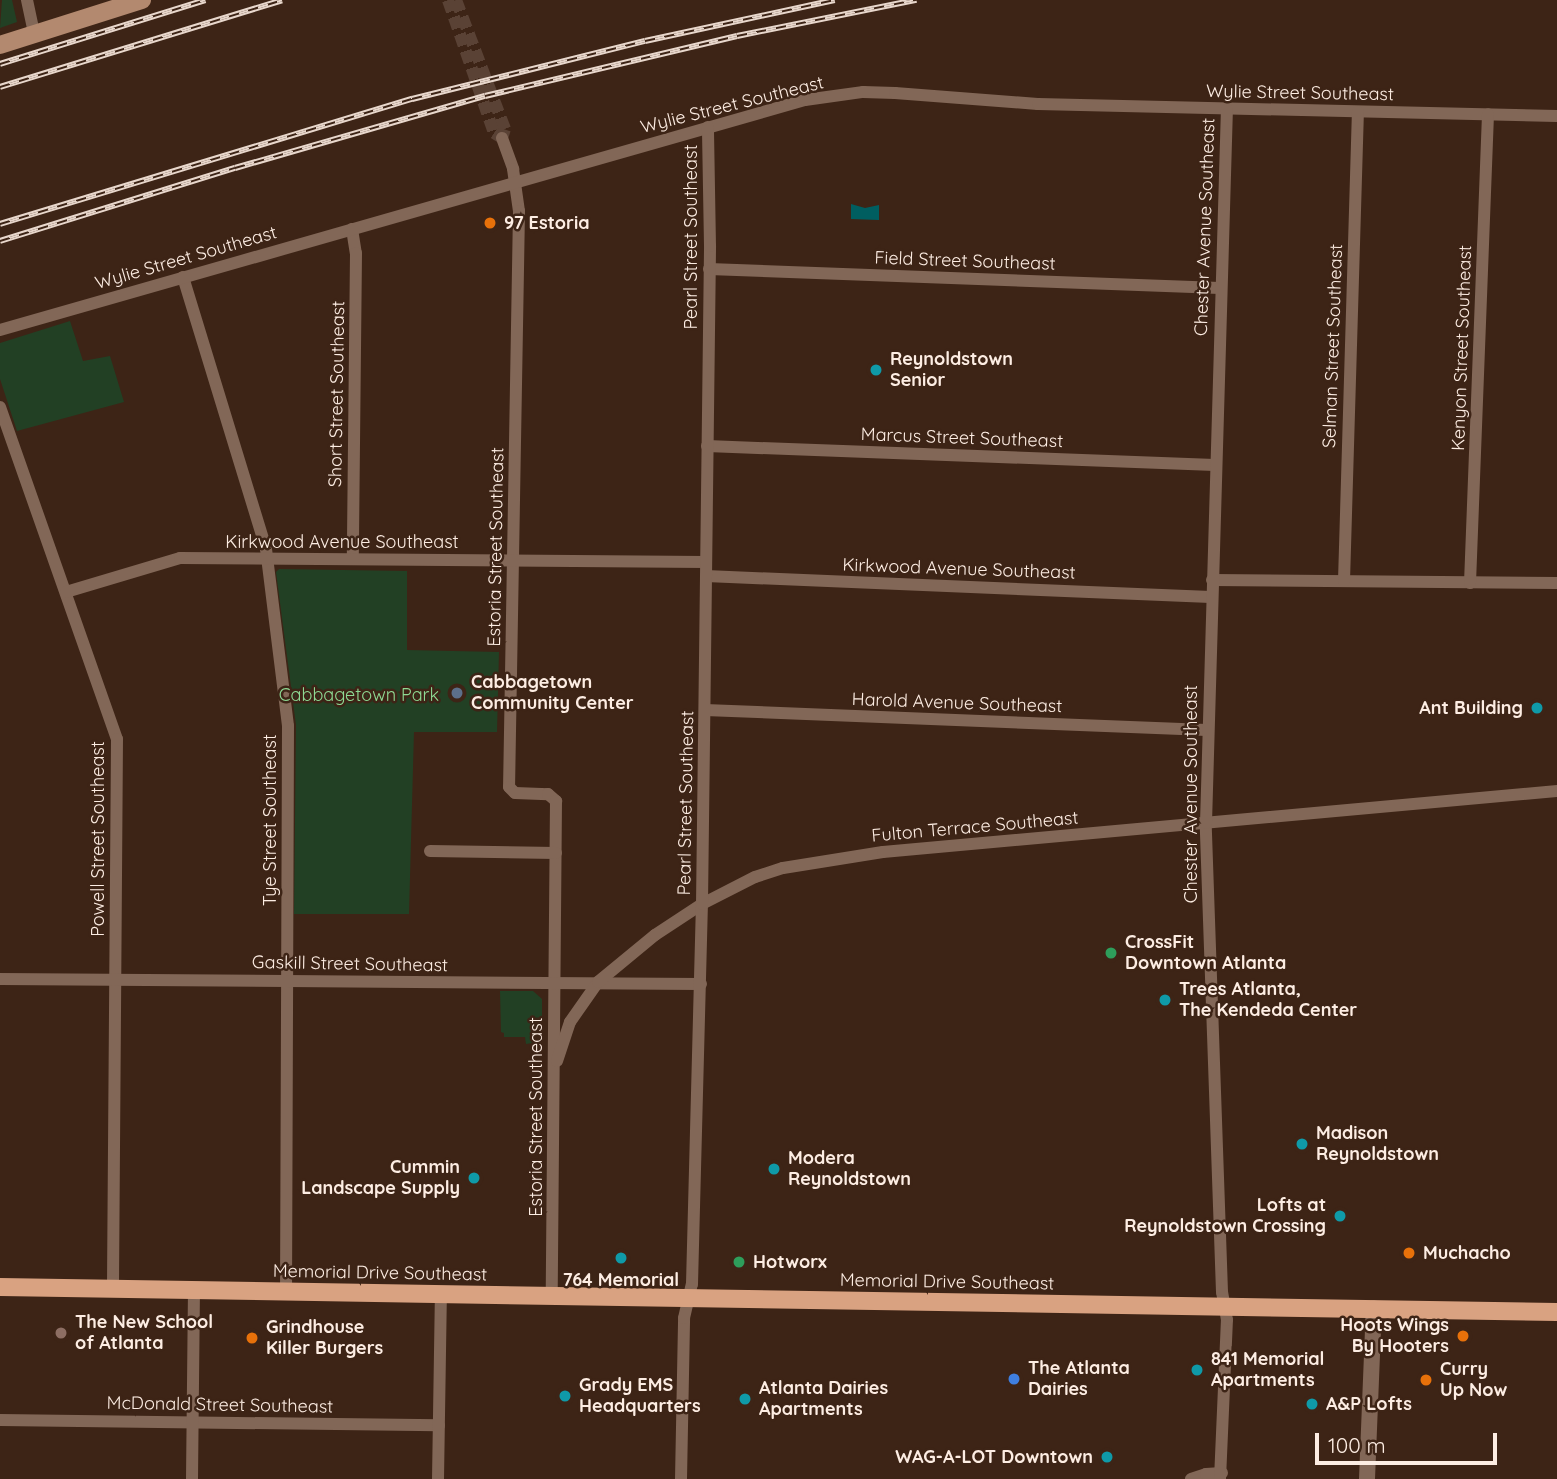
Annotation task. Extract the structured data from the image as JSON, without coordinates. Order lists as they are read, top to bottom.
{
  "streets": {
    "main road": ["Memorial Drive Southeast"],
    "street": [
      "Wylie Street Southeast",
      "Chester Avenue Southeast",
      "Pearl Street Southeast",
      "Field Street Southeast",
      "Selman Street Southeast",
      "Kenyon Street Southeast",
      "Short Street Southeast",
      "Marcus Street Southeast",
      "Kirkwood Avenue Southeast",
      "Estoria Street Southeast",
      "Harold Avenue Southeast",
      "Tye Street Southeast",
      "Fulton Terrace Southeast",
      "Powell Street Southeast",
      "Gaskill Street Southeast",
      "McDonald Street Southeast"
    ]
  },
  "crossings": [
    ["Wylie Street Southeast", "Chester Avenue Southeast"],
    ["Wylie Street Southeast", "Pearl Street Southeast"],
    ["Wylie Street Southeast", "Selman Street Southeast"],
    ["Wylie Street Southeast", "Kenyon Street Southeast"],
    ["Wylie Street Southeast", "Short Street Southeast"],
    ["Wylie Street Southeast", "Estoria Street Southeast"],
    ["Wylie Street Southeast", "Tye Street Southeast"],
    ["Chester Avenue Southeast", "Field Street Southeast"],
    ["Chester Avenue Southeast", "Marcus Street Southeast"],
    ["Chester Avenue Southeast", "Kirkwood Avenue Southeast"],
    ["Chester Avenue Southeast", "Harold Avenue Southeast"],
    ["Chester Avenue Southeast", "Fulton Terrace Southeast"],
    ["Chester Avenue Southeast", "Memorial Drive Southeast"],
    ["Pearl Street Southeast", "Field Street Southeast"],
    ["Pearl Street Southeast", "Marcus Street Southeast"],
    ["Pearl Street Southeast", "Kirkwood Avenue Southeast"],
    ["Pearl Street Southeast", "Harold Avenue Southeast"],
    ["Pearl Street Southeast", "Fulton Terrace Southeast"],
    ["Pearl Street Southeast", "Gaskill Street Southeast"],
    ["Pearl Street Southeast", "Memorial Drive Southeast"],
    ["Short Street Southeast", "Kirkwood Avenue Southeast"],
    ["Kirkwood Avenue Southeast", "Estoria Street Southeast"],
    ["Kirkwood Avenue Southeast", "Tye Street Southeast"],
    ["Kirkwood Avenue Southeast", "Powell Street Southeast"],
    ["Estoria Street Southeast", "Fulton Terrace Southeast"],
    ["Estoria Street Southeast", "Gaskill Street Southeast"],
    ["Estoria Street Southeast", "Memorial Drive Southeast"],
    ["Tye Street Southeast", "Gaskill Street Southeast"],
    ["Tye Street Southeast", "Memorial Drive Southeast"],
    ["Fulton Terrace Southeast", "Gaskill Street Southeast"],
    ["Powell Street Southeast", "Gaskill Street Southeast"],
    ["Powell Street Southeast", "Memorial Drive Southeast"]
  ],
  "parks": ["Cabbagetown Park"],
  "places": [
    "97 Estoria",
    "Reynoldstown Senior",
    "Cabbagetown Community Center",
    "Ant Building",
    "CrossFit Downtown Atlanta",
    "Trees Atlanta, The Kendeda Center",
    "Madison Reynoldstown",
    "Modera Reynoldstown",
    "Cummin Landscape Supply",
    "Lofts at Reynoldstown Crossing",
    "Muchacho",
    "764 Memorial",
    "Hotworx",
    "The New School of Atlanta",
    "Hoots Wings By Hooters",
    "Grindhouse Killer Burgers",
    "841 Memorial Apartments",
    "The Atlanta Dairies",
    "Curry Up Now",
    "Grady EMS Headquarters",
    "Atlanta Dairies Apartments",
    "A&P Lofts",
    "WAG-A-LOT Downtown"
  ],
  "scale_bar": "100 m"
}
